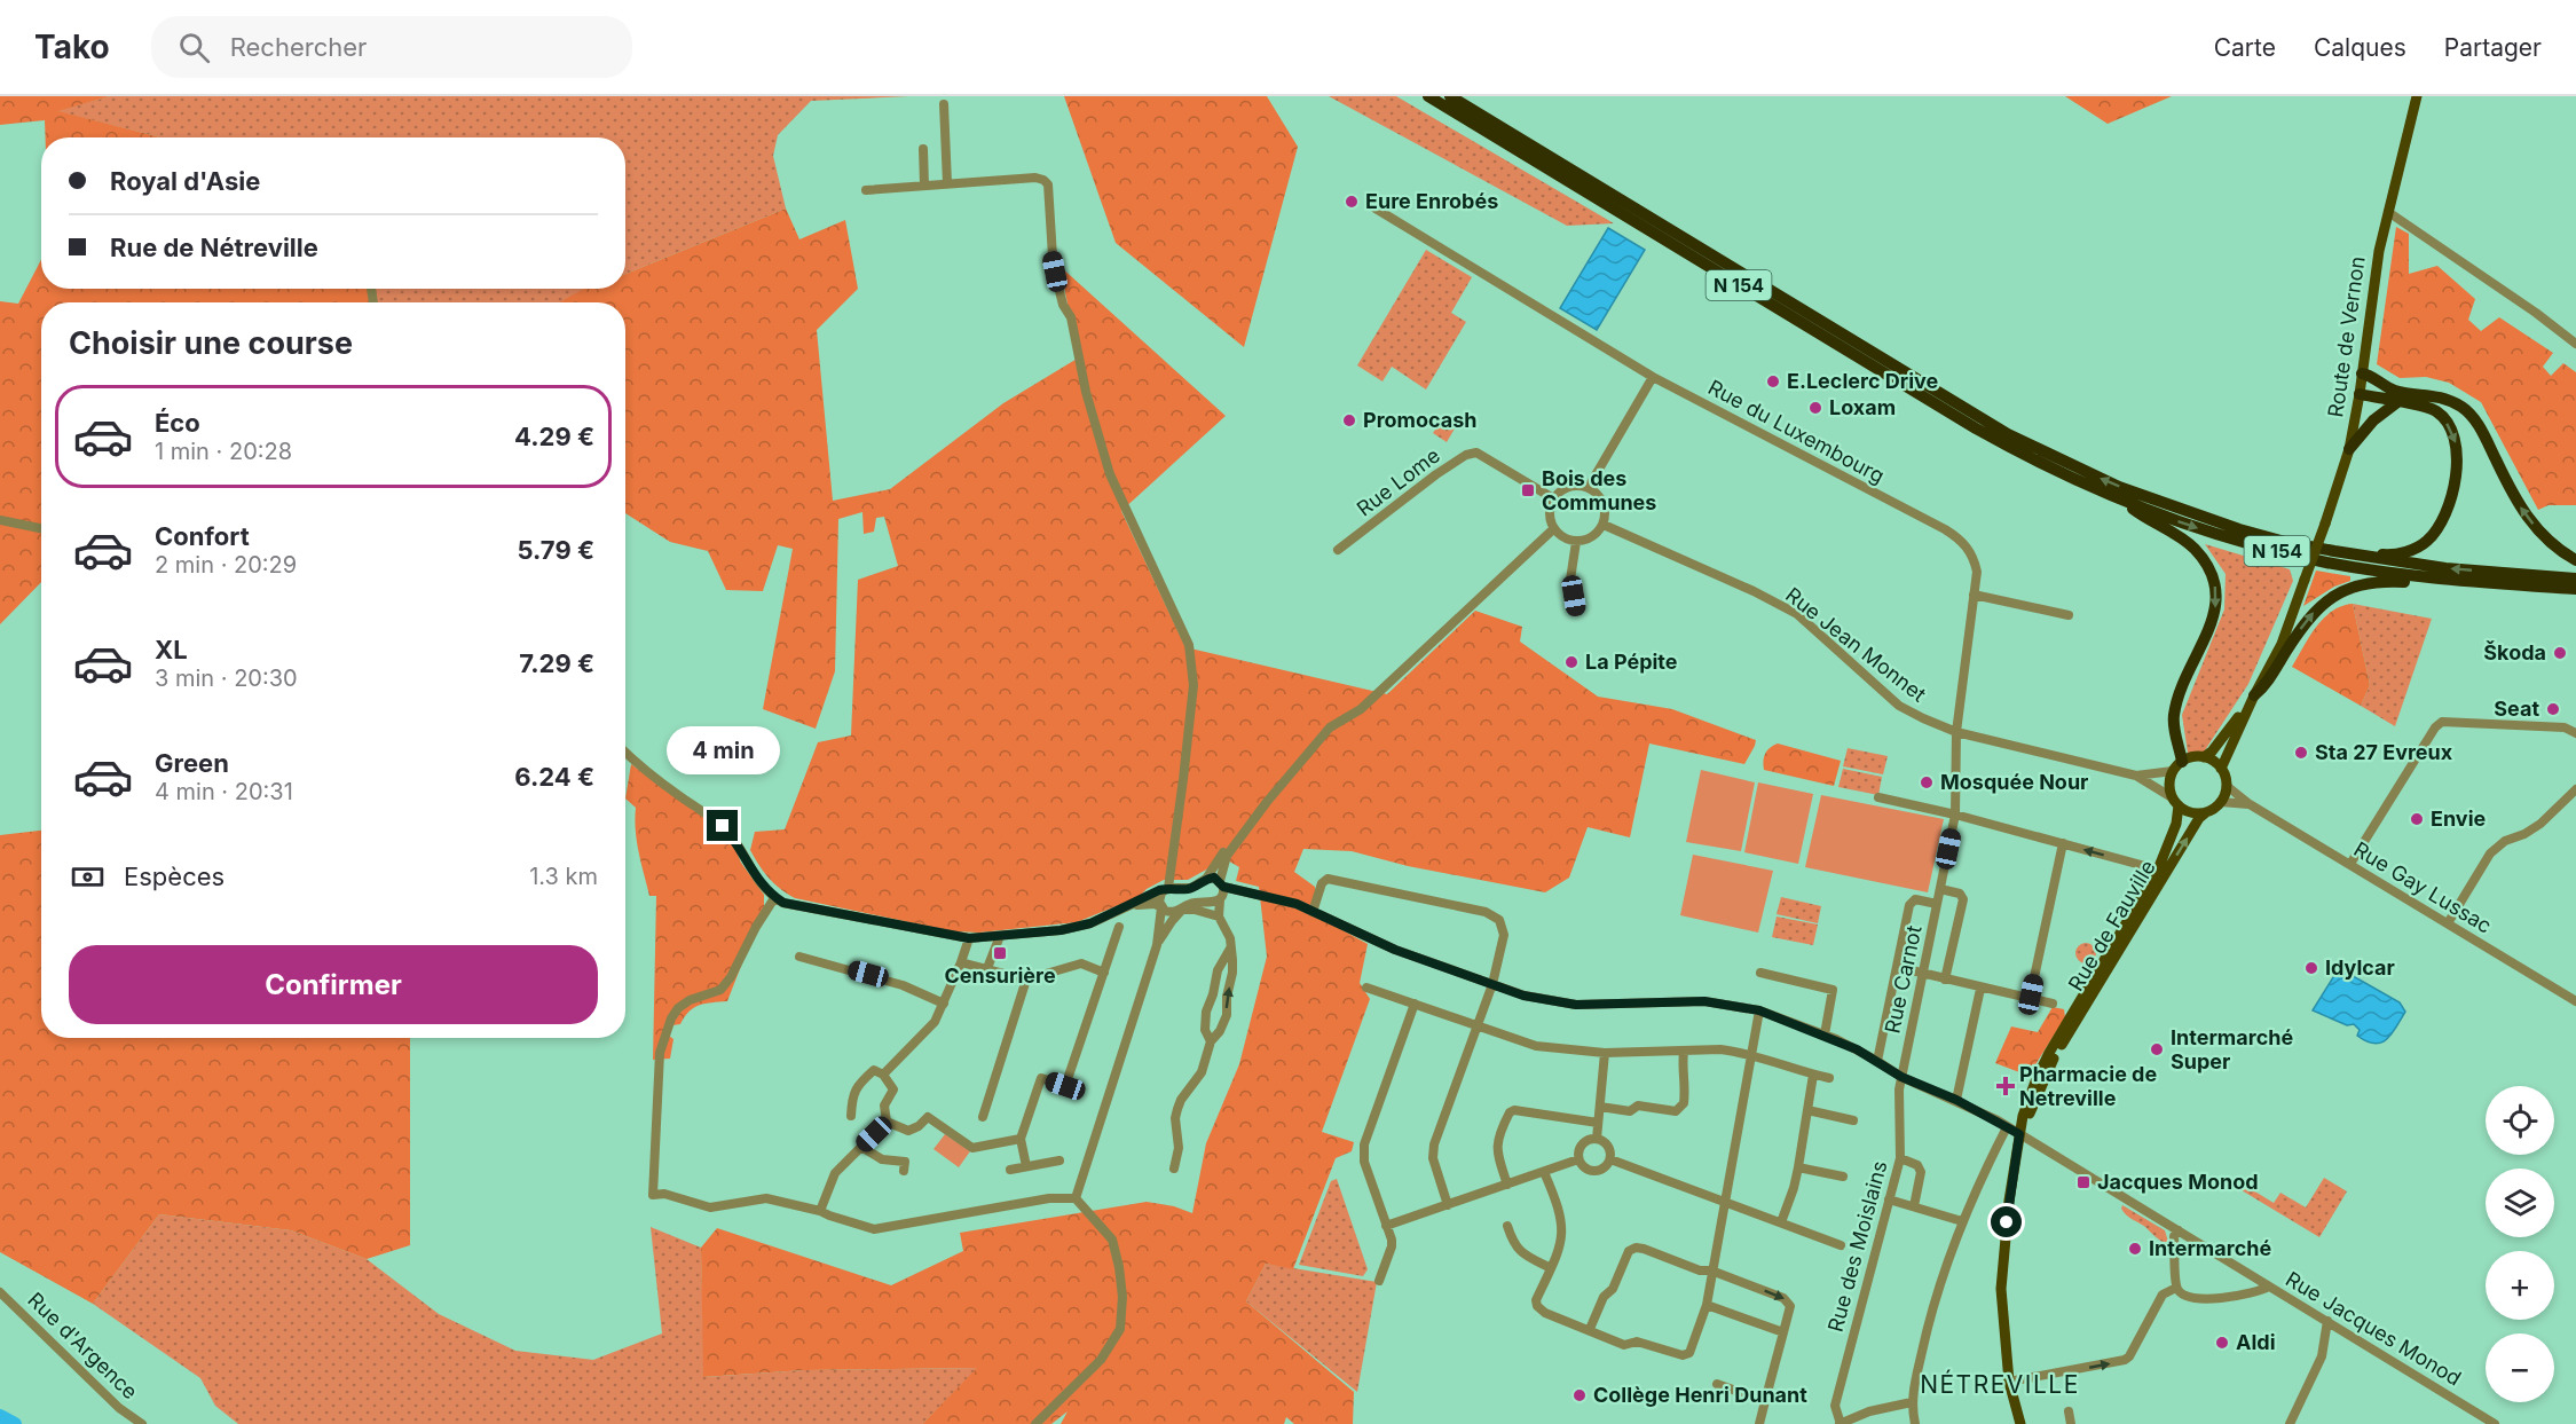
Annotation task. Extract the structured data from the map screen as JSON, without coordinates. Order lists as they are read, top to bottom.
{
  "streets": {
    "highway": ["N 154"],
    "main road": ["Route de Vernon", "Rue de Fauville"],
    "street": [
      "Rue du Luxembourg",
      "Rue Lome",
      "Rue Jean Monnet",
      "Rue Gay Lussac",
      "Rue Carnot",
      "Rue des Moislains",
      "Rue Jacques Monod",
      "Rue d'Argence"
    ]
  },
  "crossings": [
    ["Rue du Luxembourg", "Rue Jean Monnet"],
    ["Rue du Luxembourg", "Rue Carnot"],
    ["Rue Lome", "Rue Jean Monnet"],
    ["Rue Jean Monnet", "Rue Gay Lussac"],
    ["Rue Jean Monnet", "Rue de Fauville"],
    ["Rue Gay Lussac", "Rue de Fauville"],
    ["Rue de Fauville", "Rue Jacques Monod"],
    ["Rue Carnot", "Rue des Moislains"],
    ["Rue Carnot", "Rue Jacques Monod"],
    ["Rue des Moislains", "Rue Jacques Monod"]
  ],
  "districts": ["NÉTREVILLE"],
  "places": {
    "other": [
      "Eure Enrobés",
      "E.Leclerc Drive",
      "Loxam",
      "Promocash",
      "Škoda",
      "La Pépite",
      "Seat",
      "Sta 27 Evreux",
      "Mosquée Nour",
      "Envie",
      "Idylcar",
      "Intermarché Super",
      "Intermarché",
      "Aldi",
      "Collège Henri Dunant"
    ],
    "transit": ["Bois des Communes", "Censurière", "Jacques Monod"],
    "health": ["Pharmacie de Netreville"]
  },
  "page": {
    "header": "Tako",
    "search": "Rechercher",
    "nav": ["Carte", "Calques", "Partager"],
    "banner": ["Royal d'Asie", "Rue de Nétreville"],
    "heading": "Choisir une course",
    "list": [
      {
        "name": "Éco",
        "note": "1 min · 20:28",
        "value": "4.29 €"
      },
      {
        "name": "Confort",
        "note": "2 min · 20:29",
        "value": "5.79 €"
      },
      {
        "name": "XL",
        "note": "3 min · 20:30",
        "value": "7.29 €"
      },
      {
        "name": "Green",
        "note": "4 min · 20:31",
        "value": "6.24 €"
      }
    ],
    "bubble": "4 min",
    "pay": ["Espèces", "1.3 km"],
    "buttons": "Confirmer",
    "map_buttons": ["+", "−"]
  }
}
